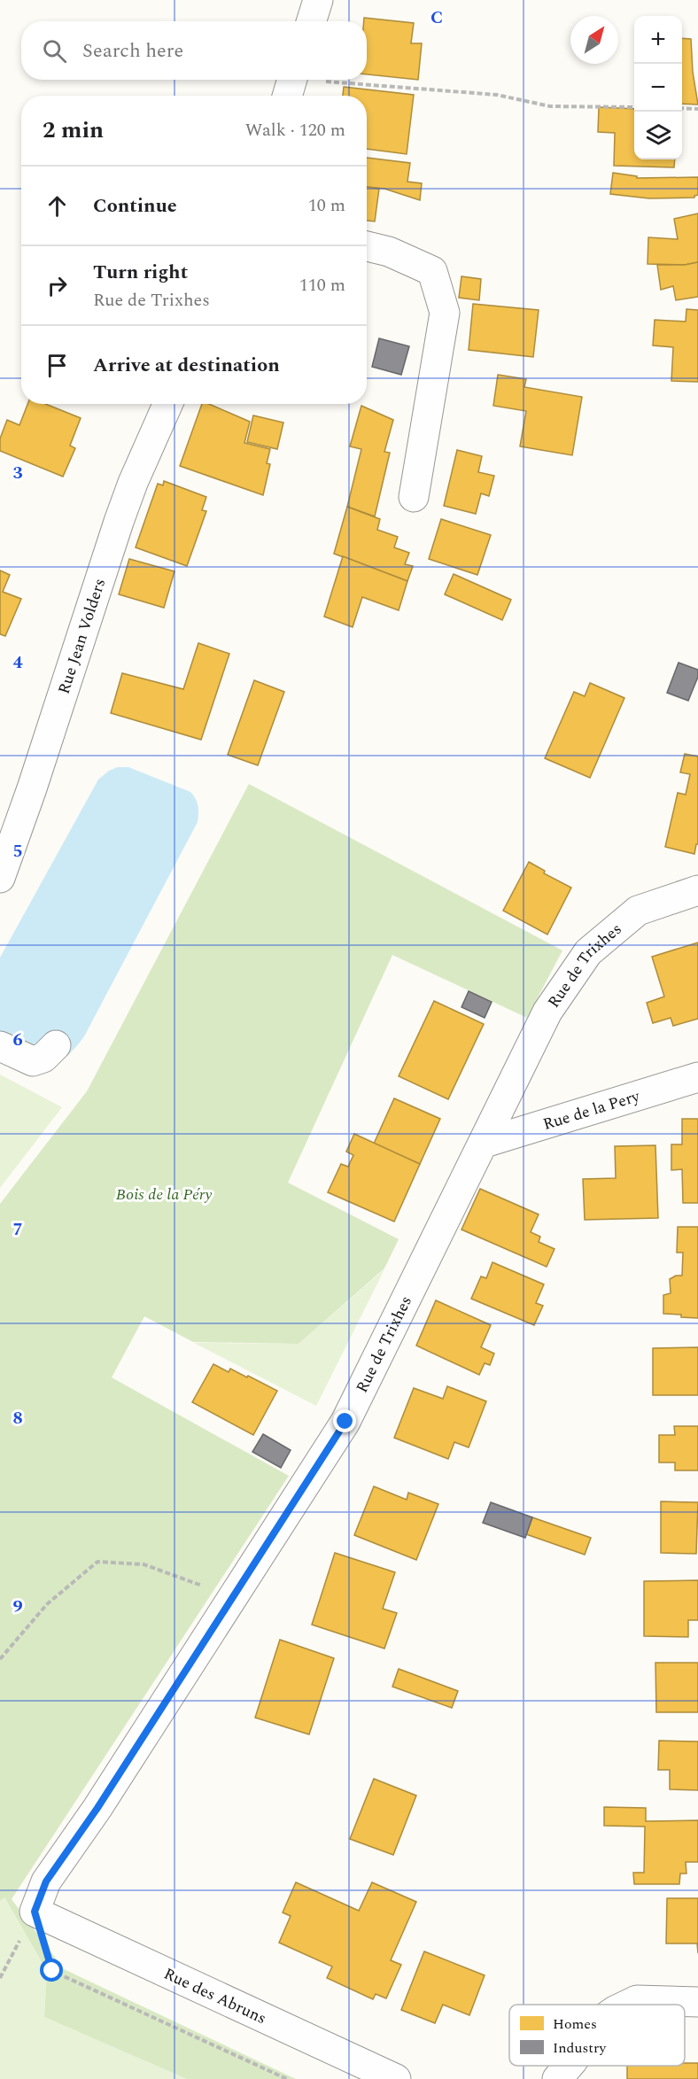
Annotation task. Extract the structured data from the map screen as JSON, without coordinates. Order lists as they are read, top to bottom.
{
  "streets": {
    "street": [
      "Rue Jean Volders",
      "Rue de Trixhes",
      "Rue de la Pery",
      "Rue des Abruns"
    ]
  },
  "crossings": [
    ["Rue de Trixhes", "Rue de la Pery"],
    ["Rue de Trixhes", "Rue des Abruns"]
  ],
  "parks": ["Bois de la Péry"],
  "legend": ["Homes", "Industry"],
  "north": "top right",
  "page": {
    "map_buttons": ["+", "−"],
    "search": "Search here",
    "heading": ["2 min", "Walk · 120 m"],
    "list": [
      ["Continue", "10 m"],
      ["Turn right", "Rue de Trixhes", "110 m"],
      "Arrive at destination"
    ]
  },
  "grid": {
    "columns": ["C"],
    "rows": [
      "3",
      "4",
      "5",
      "6",
      "7",
      "8",
      "9"
    ]
  }
}
